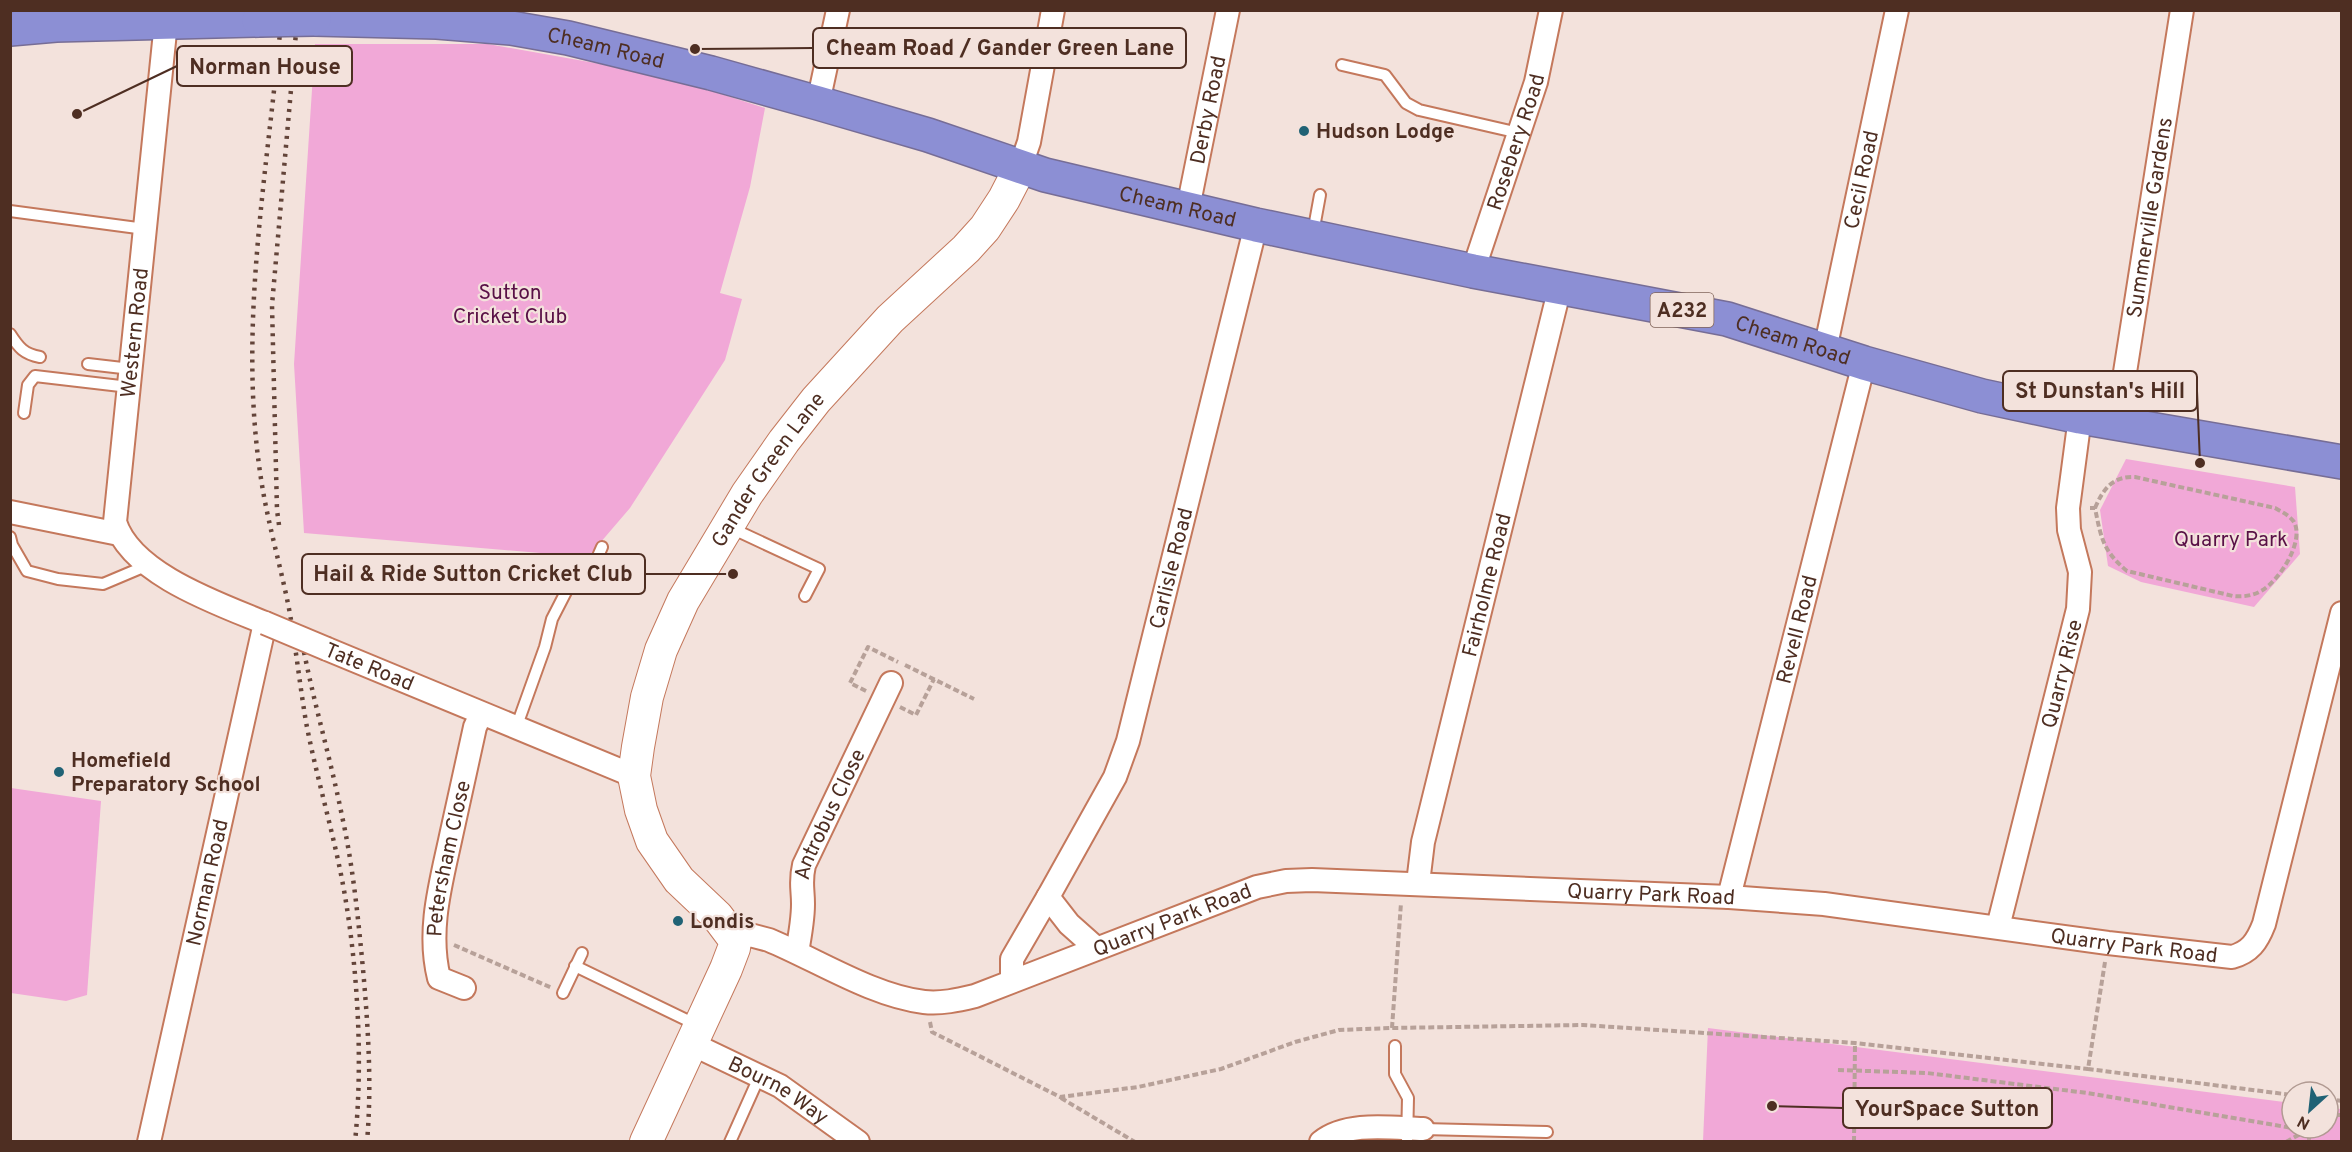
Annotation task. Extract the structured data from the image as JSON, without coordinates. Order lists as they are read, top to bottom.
{
  "streets": {
    "highway": ["Cheam Road", "A232"],
    "street": [
      "Derby Road",
      "Rosebery Road",
      "Cecil Road",
      "Summerville Gardens",
      "Western Road",
      "Gander Green Lane",
      "Carlisle Road",
      "Fairholme Road",
      "Revell Road",
      "Tate Road",
      "Quarry Rise",
      "Antrobus Close",
      "Petersham Close",
      "Norman Road",
      "Quarry Park Road",
      "Bourne Way"
    ]
  },
  "crossings": [
    ["Cheam Road", "Derby Road"],
    ["Cheam Road", "Rosebery Road"],
    ["Cheam Road", "Cecil Road"],
    ["Cheam Road", "Summerville Gardens"],
    ["Cheam Road", "Western Road"],
    ["Cheam Road", "Gander Green Lane"],
    ["Cheam Road", "Carlisle Road"],
    ["Cheam Road", "Fairholme Road"],
    ["Cheam Road", "Revell Road"],
    ["Cheam Road", "Quarry Rise"],
    ["Western Road", "Tate Road"],
    ["Gander Green Lane", "Tate Road"],
    ["Gander Green Lane", "Quarry Park Road"],
    ["Carlisle Road", "Quarry Park Road"],
    ["Fairholme Road", "Quarry Park Road"],
    ["Revell Road", "Quarry Park Road"],
    ["Tate Road", "Petersham Close"],
    ["Tate Road", "Norman Road"],
    ["Quarry Rise", "Quarry Park Road"],
    ["Antrobus Close", "Quarry Park Road"]
  ],
  "parks": ["Sutton Cricket Club", "Quarry Park"],
  "places": [
    "Cheam Road / Gander Green Lane",
    "Norman House",
    "Hudson Lodge",
    "St Dunstan's Hill",
    "Hail & Ride Sutton Cricket Club",
    "Homefield Preparatory School",
    "Londis",
    "YourSpace Sutton"
  ],
  "north": "bottom left"
}
